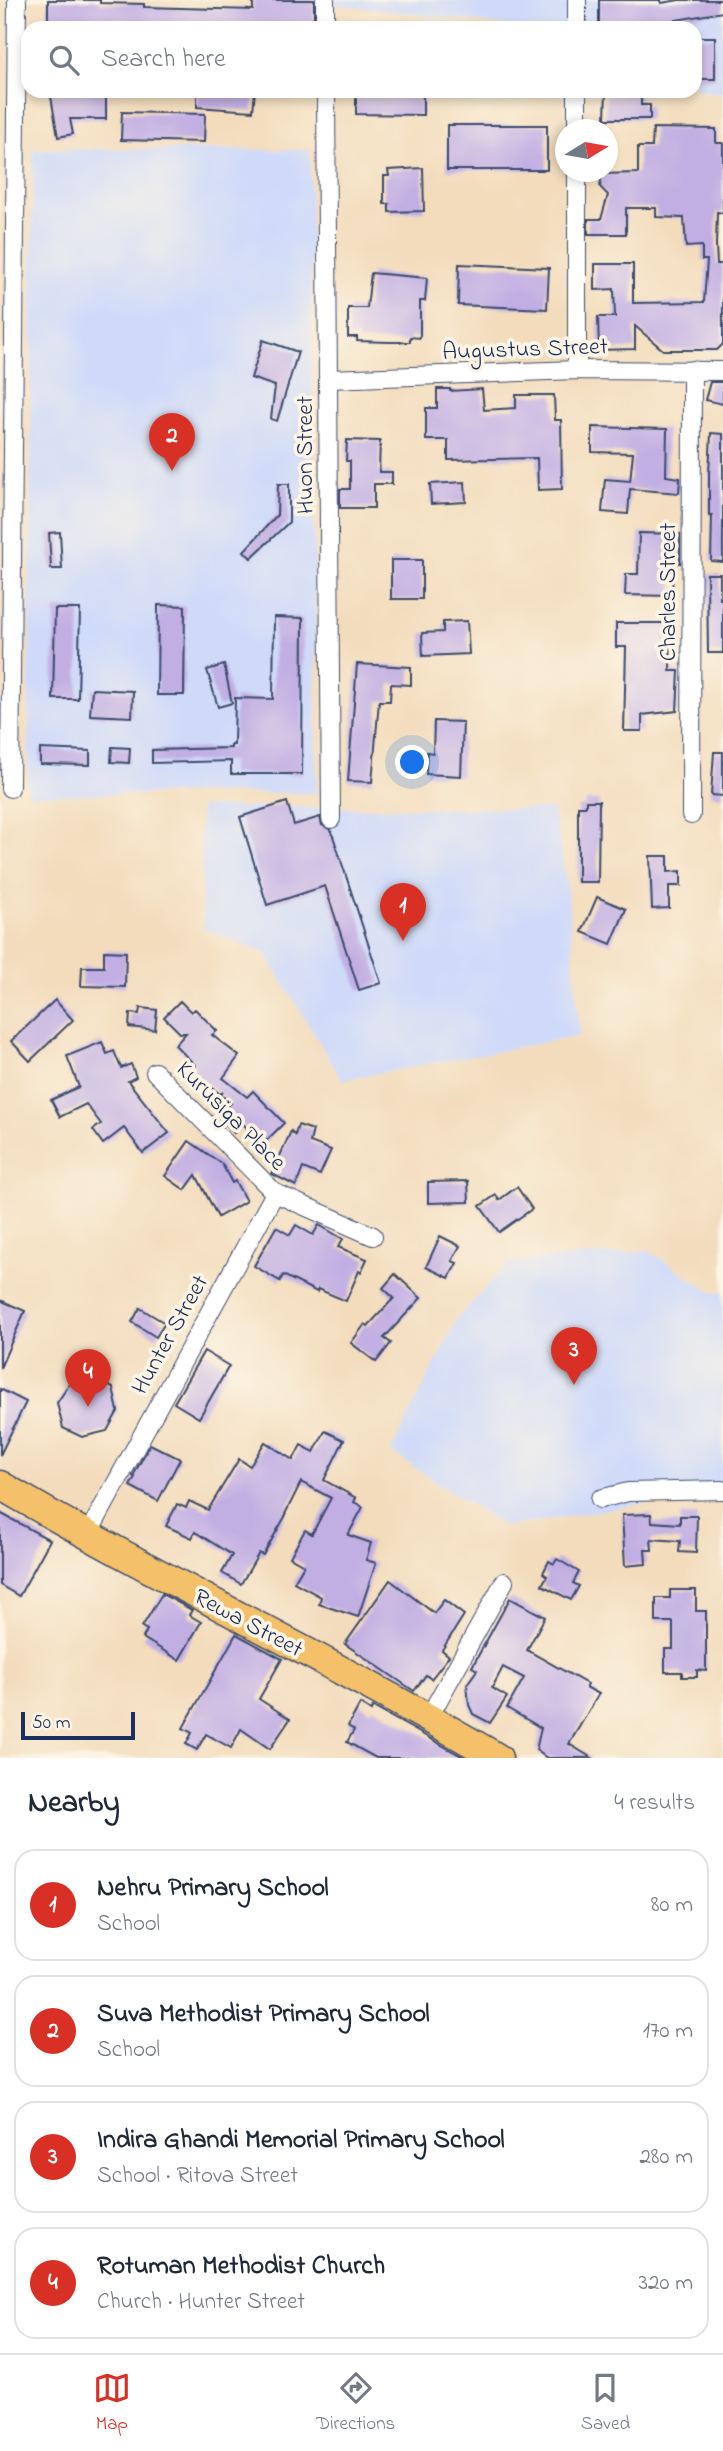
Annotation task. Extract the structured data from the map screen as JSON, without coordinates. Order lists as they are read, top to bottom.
{
  "streets": {
    "main road": ["Rewa Street"],
    "street": [
      "Augustus Street",
      "Huon Street",
      "Charles Street",
      "Kurusiga Place",
      "Hunter Street"
    ]
  },
  "crossings": [
    ["Augustus Street", "Huon Street"],
    ["Augustus Street", "Charles Street"],
    ["Kurusiga Place", "Hunter Street"],
    ["Hunter Street", "Rewa Street"]
  ],
  "scale_bar": "50 m",
  "north": "right",
  "page": {
    "search": "Search here",
    "pins": [
      "2",
      "1",
      "3",
      "4"
    ],
    "scale": "50 m",
    "heading": ["Nearby", "4 results"],
    "list": [
      {
        "mark": "1",
        "name": "Nehru Primary School",
        "note": "School",
        "value": "80 m"
      },
      {
        "mark": "2",
        "name": "Suva Methodist Primary School",
        "note": "School",
        "value": "170 m"
      },
      {
        "mark": "3",
        "name": "Indira Ghandi Memorial Primary School",
        "note": "School · Ritova Street",
        "value": "280 m"
      },
      {
        "mark": "4",
        "name": "Rotuman Methodist Church",
        "note": "Church · Hunter Street",
        "value": "320 m"
      }
    ],
    "nav": ["Map", "Directions", "Saved"]
  }
}
